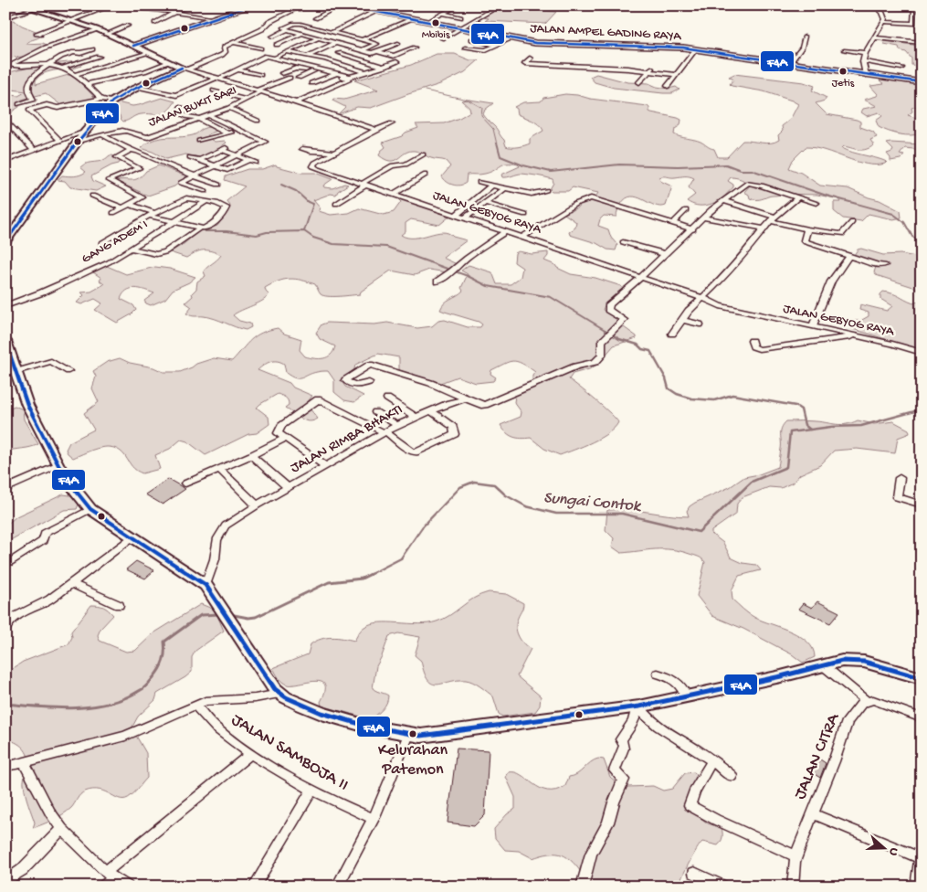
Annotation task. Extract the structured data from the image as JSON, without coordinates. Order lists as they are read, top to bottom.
{
  "streets": {
    "main road": ["JALAN AMPEL GADING RAYA"],
    "street": [
      "JALAN BUKIT SARI",
      "JALAN GEBYOG RAYA",
      "GANG ADEM I",
      "JALAN RIMBA BHAKTI",
      "JALAN SAMBOJA II",
      "JALAN CITRA"
    ]
  },
  "water": ["Sungai Contok"],
  "places": ["Mbibis", "Jetis", "Kelurahan Patemon"],
  "lines": ["transit line F4A"],
  "north": "right"
}
